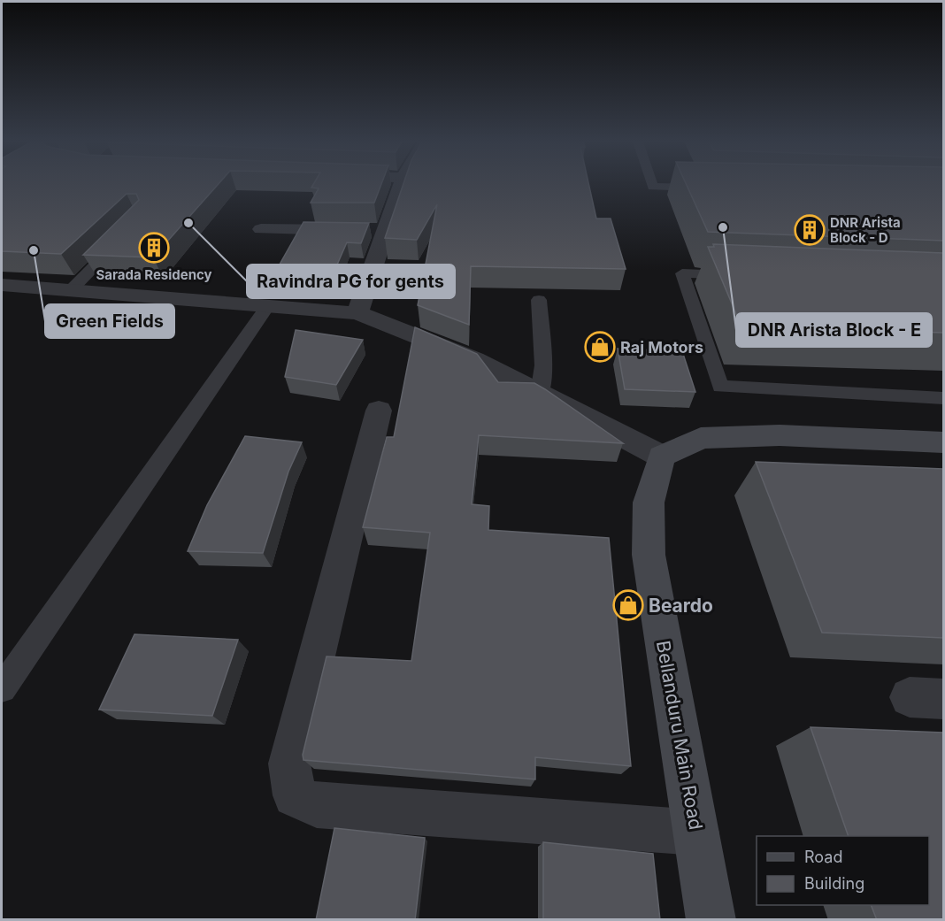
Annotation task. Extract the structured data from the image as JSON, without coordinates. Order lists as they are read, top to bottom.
{
  "streets": {
    "street": ["Bellanduru Main Road"]
  },
  "places": {
    "other": ["Ravindra PG for gents", "DNR Arista Block - E", "Green Fields"],
    "building": ["DNR Arista Block - D", "Sarada Residency"],
    "shop": ["Raj Motors", "Beardo"]
  },
  "legend": ["Road", "Building"]
}
